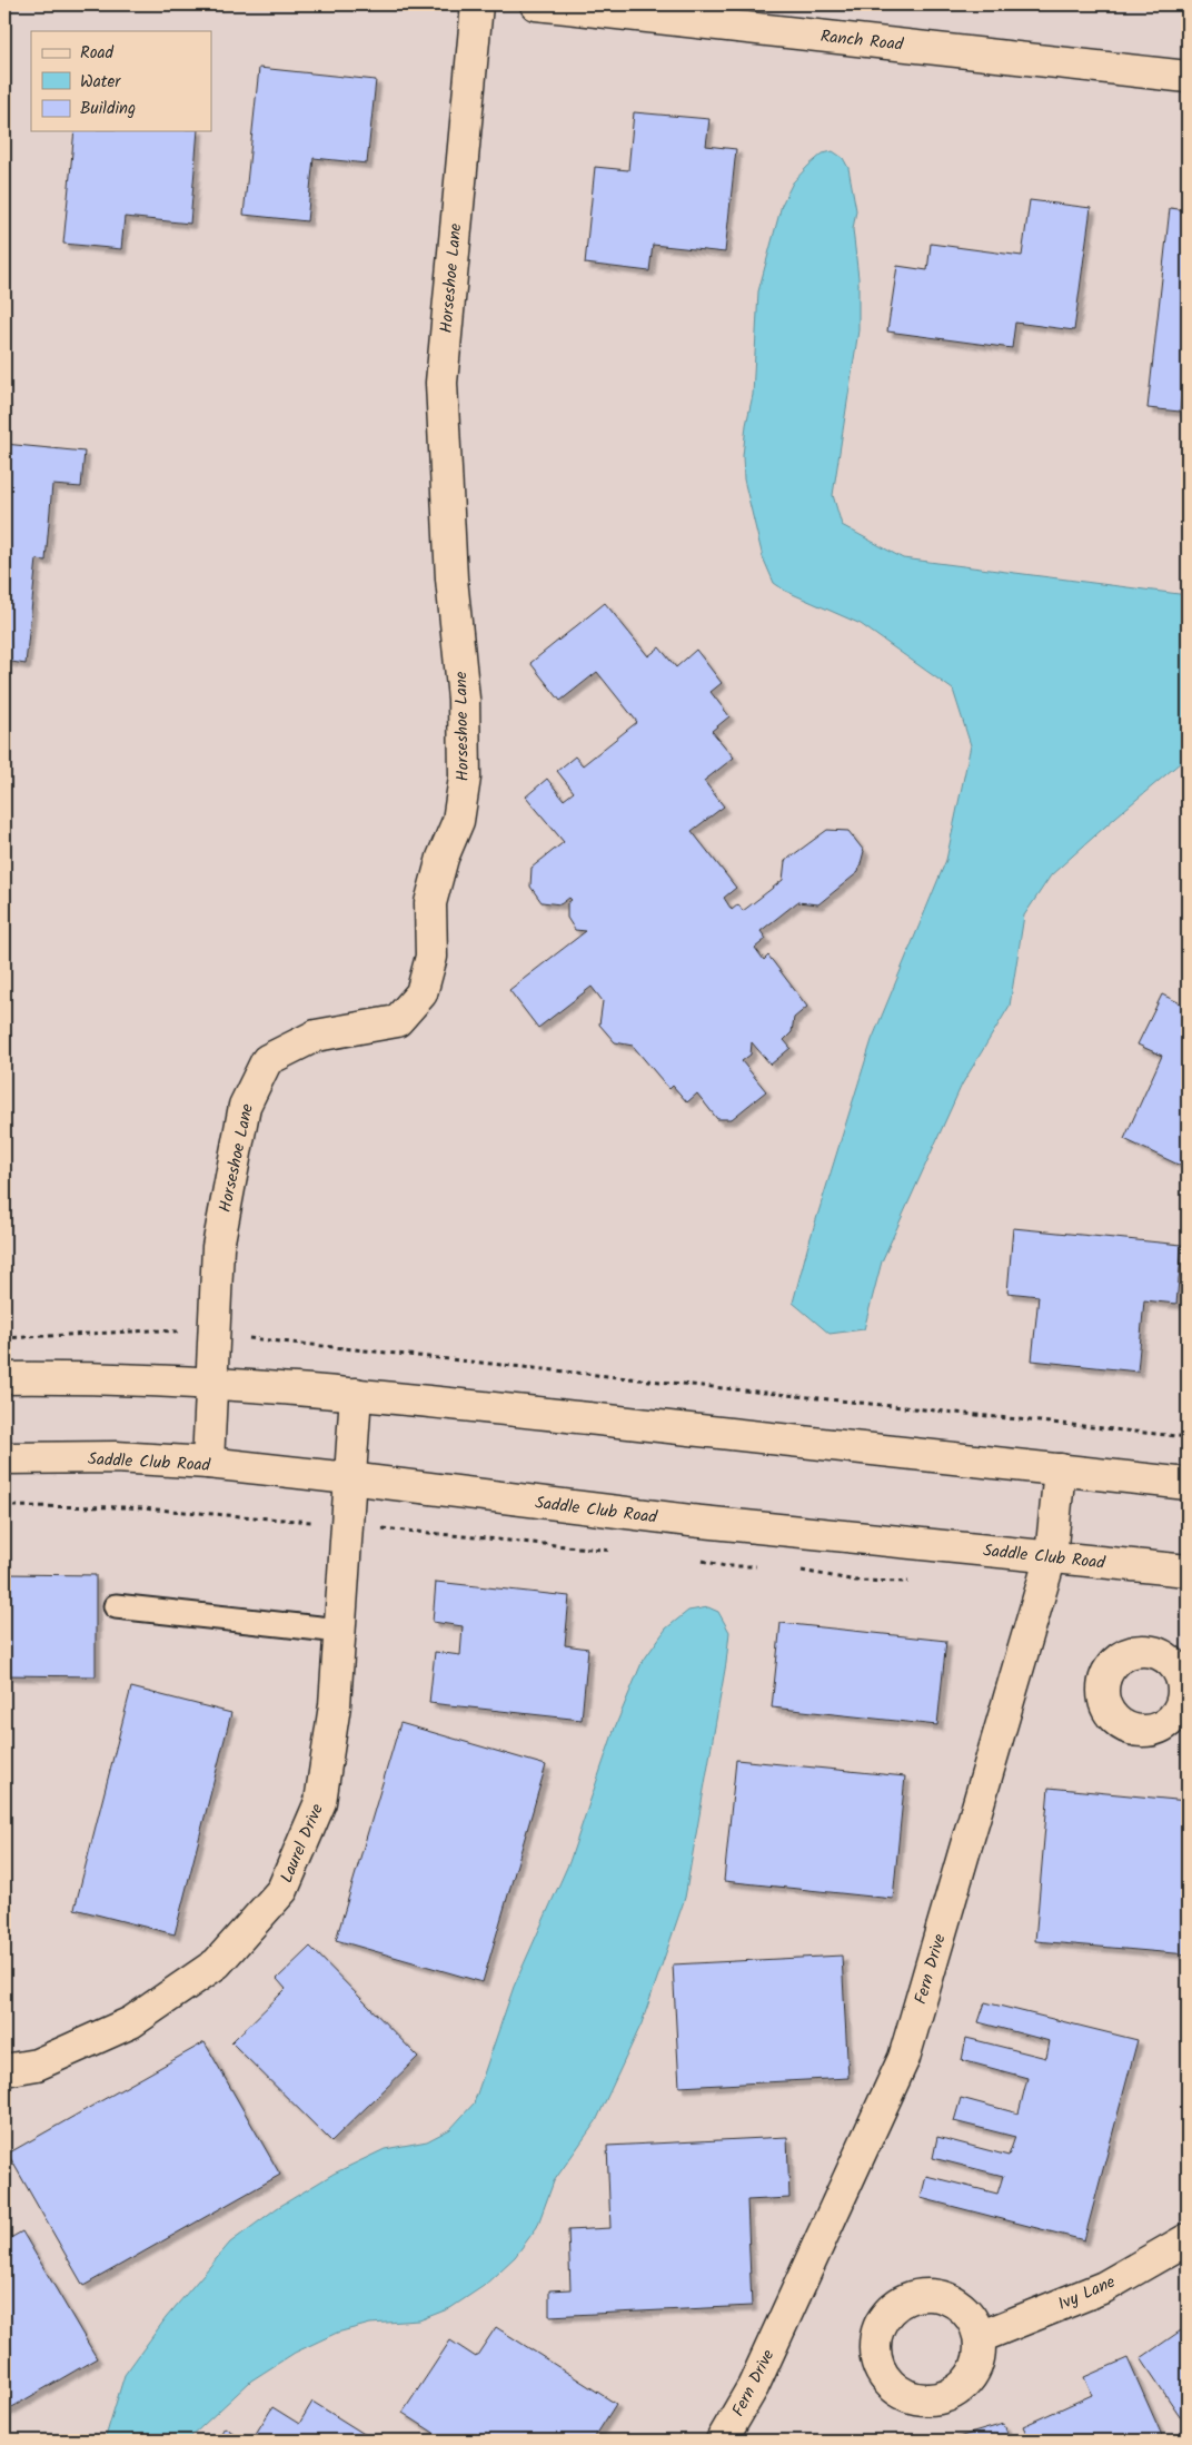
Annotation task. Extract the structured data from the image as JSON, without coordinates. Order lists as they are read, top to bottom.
{
  "streets": {
    "street": [
      "Ranch Road",
      "Horseshoe Lane",
      "Saddle Club Road",
      "Laurel Drive",
      "Fern Drive",
      "Ivy Lane"
    ]
  },
  "crossings": [
    ["Horseshoe Lane", "Saddle Club Road"],
    ["Saddle Club Road", "Laurel Drive"],
    ["Saddle Club Road", "Fern Drive"]
  ],
  "legend": ["Road", "Water", "Building"]
}
